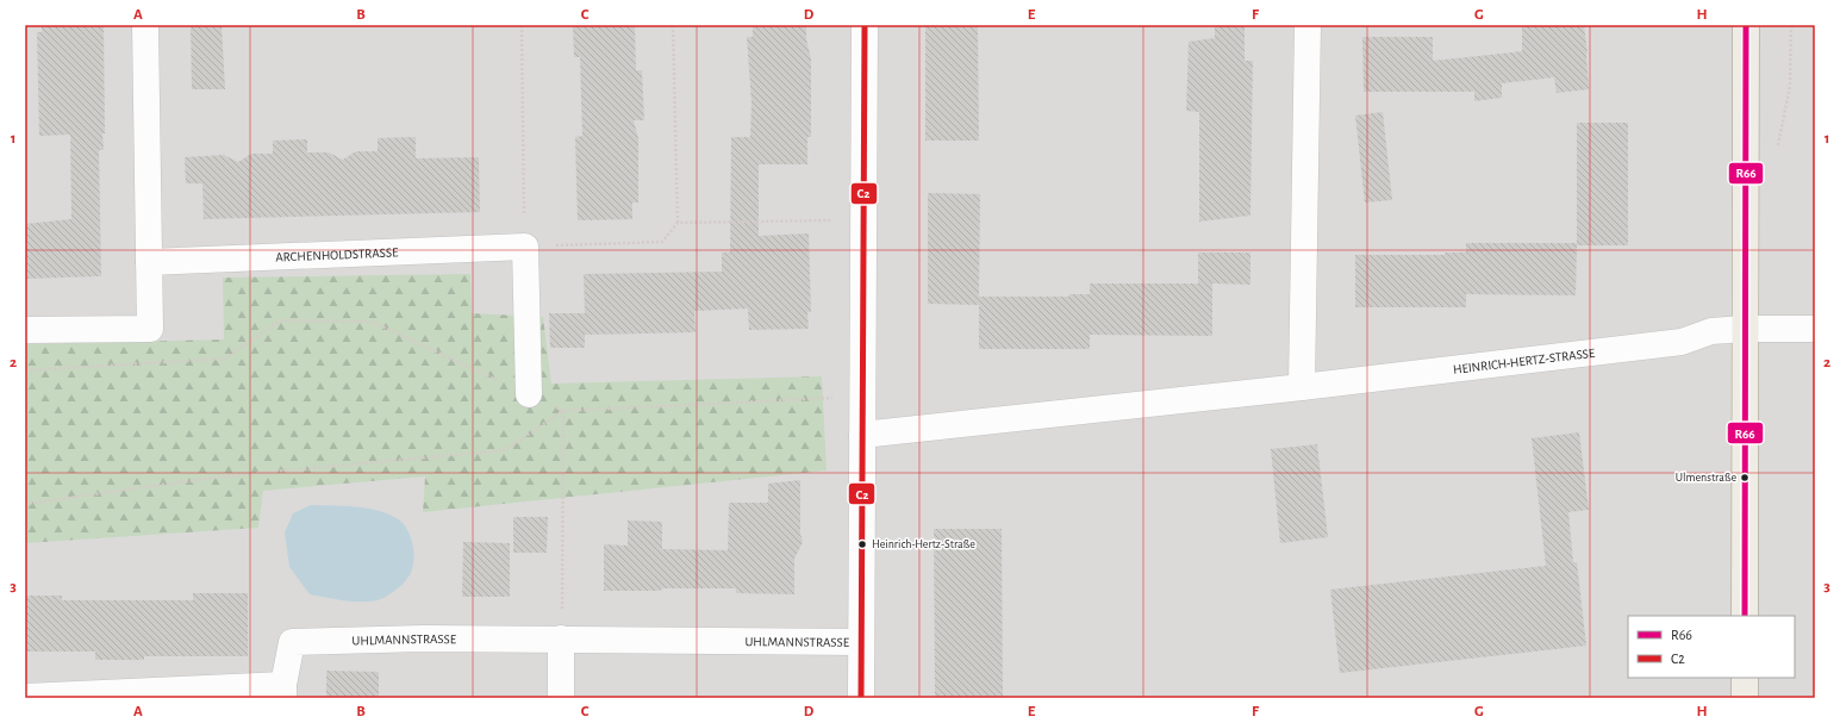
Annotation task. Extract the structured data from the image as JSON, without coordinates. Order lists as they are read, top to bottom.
{
  "streets": {
    "street": ["ARCHENHOLDSTRASSE", "HEINRICH-HERTZ-STRASSE", "UHLMANNSTRASSE"]
  },
  "places": ["Ulmenstraße", "Heinrich-Hertz-Straße"],
  "lines": ["transit line R66", "transit line C2"],
  "legend": ["R66", "C2"],
  "grid": {
    "columns": [
      "A",
      "B",
      "C",
      "D",
      "E",
      "F",
      "G",
      "H"
    ],
    "rows": ["1", "2", "3"]
  }
}
